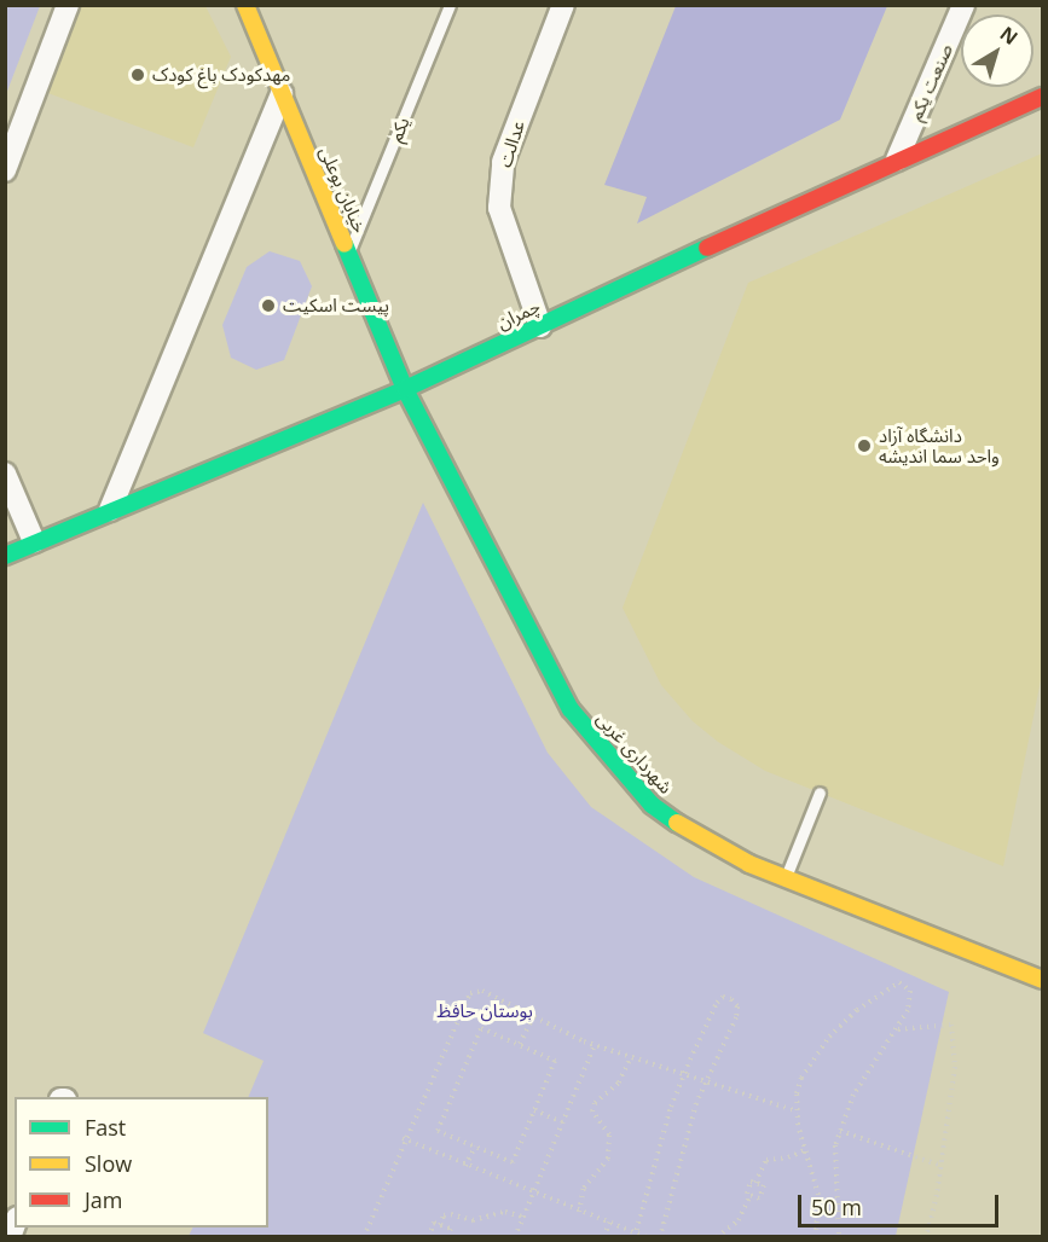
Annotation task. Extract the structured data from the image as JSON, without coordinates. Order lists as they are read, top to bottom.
{
  "streets": {
    "street": [
      "صنعت یکم",
      "عدالت",
      "خیابان بوعلی",
      "چمران",
      "شهرداری غربی"
    ],
    "lane": ["یکم"]
  },
  "crossings": [
    ["صنعت یکم", "چمران"],
    ["یکم", "خیابان بوعلی"],
    ["عدالت", "چمران"],
    ["خیابان بوعلی", "چمران"],
    ["خیابان بوعلی", "شهرداری غربی"],
    ["چمران", "شهرداری غربی"]
  ],
  "parks": ["بوستان حافظ"],
  "places": ["مهدکودک باغ کودک", "پیست اسکیت", "دانشگاه آزاد واحد سما اندیشه"],
  "legend": ["Fast", "Slow", "Jam"],
  "scale_bar": "50 m",
  "north": "top right"
}
